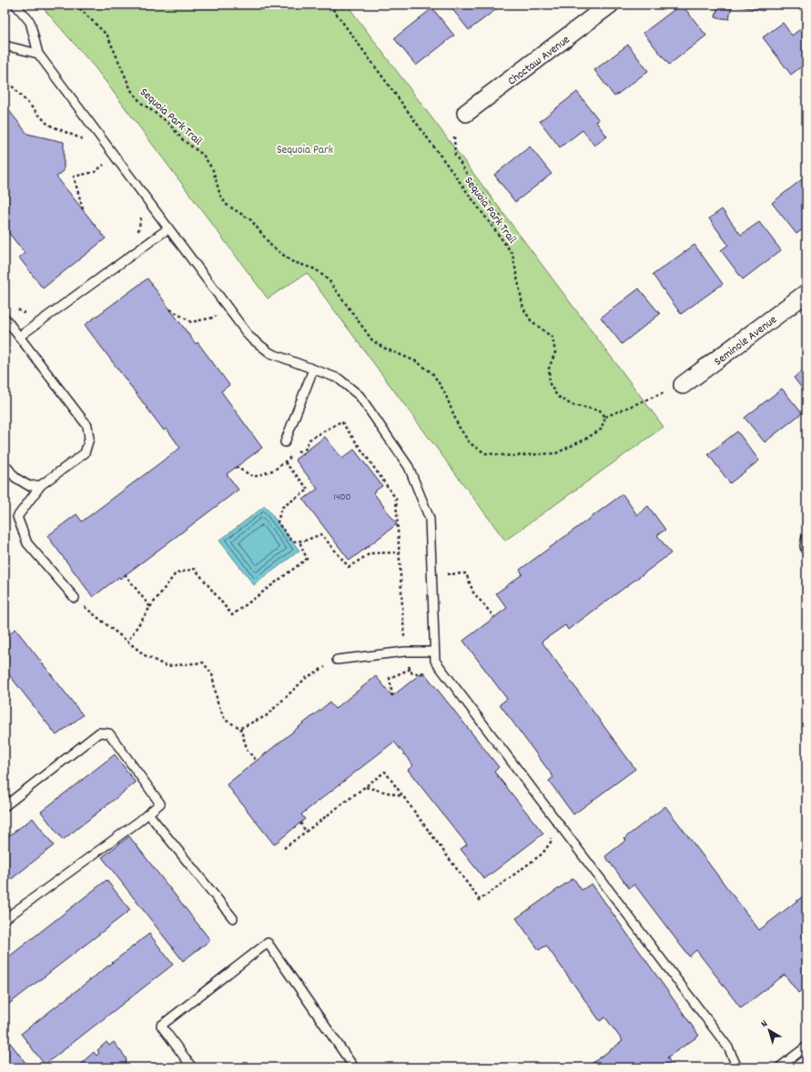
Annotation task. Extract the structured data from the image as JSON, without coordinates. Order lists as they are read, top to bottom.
{
  "streets": {
    "street": ["Choctaw Avenue", "Seminole Avenue"],
    "path": ["Sequoia Park Trail"]
  },
  "parks": ["Sequoia Park"],
  "house_numbers": ["1400"],
  "north": "top left"
}
